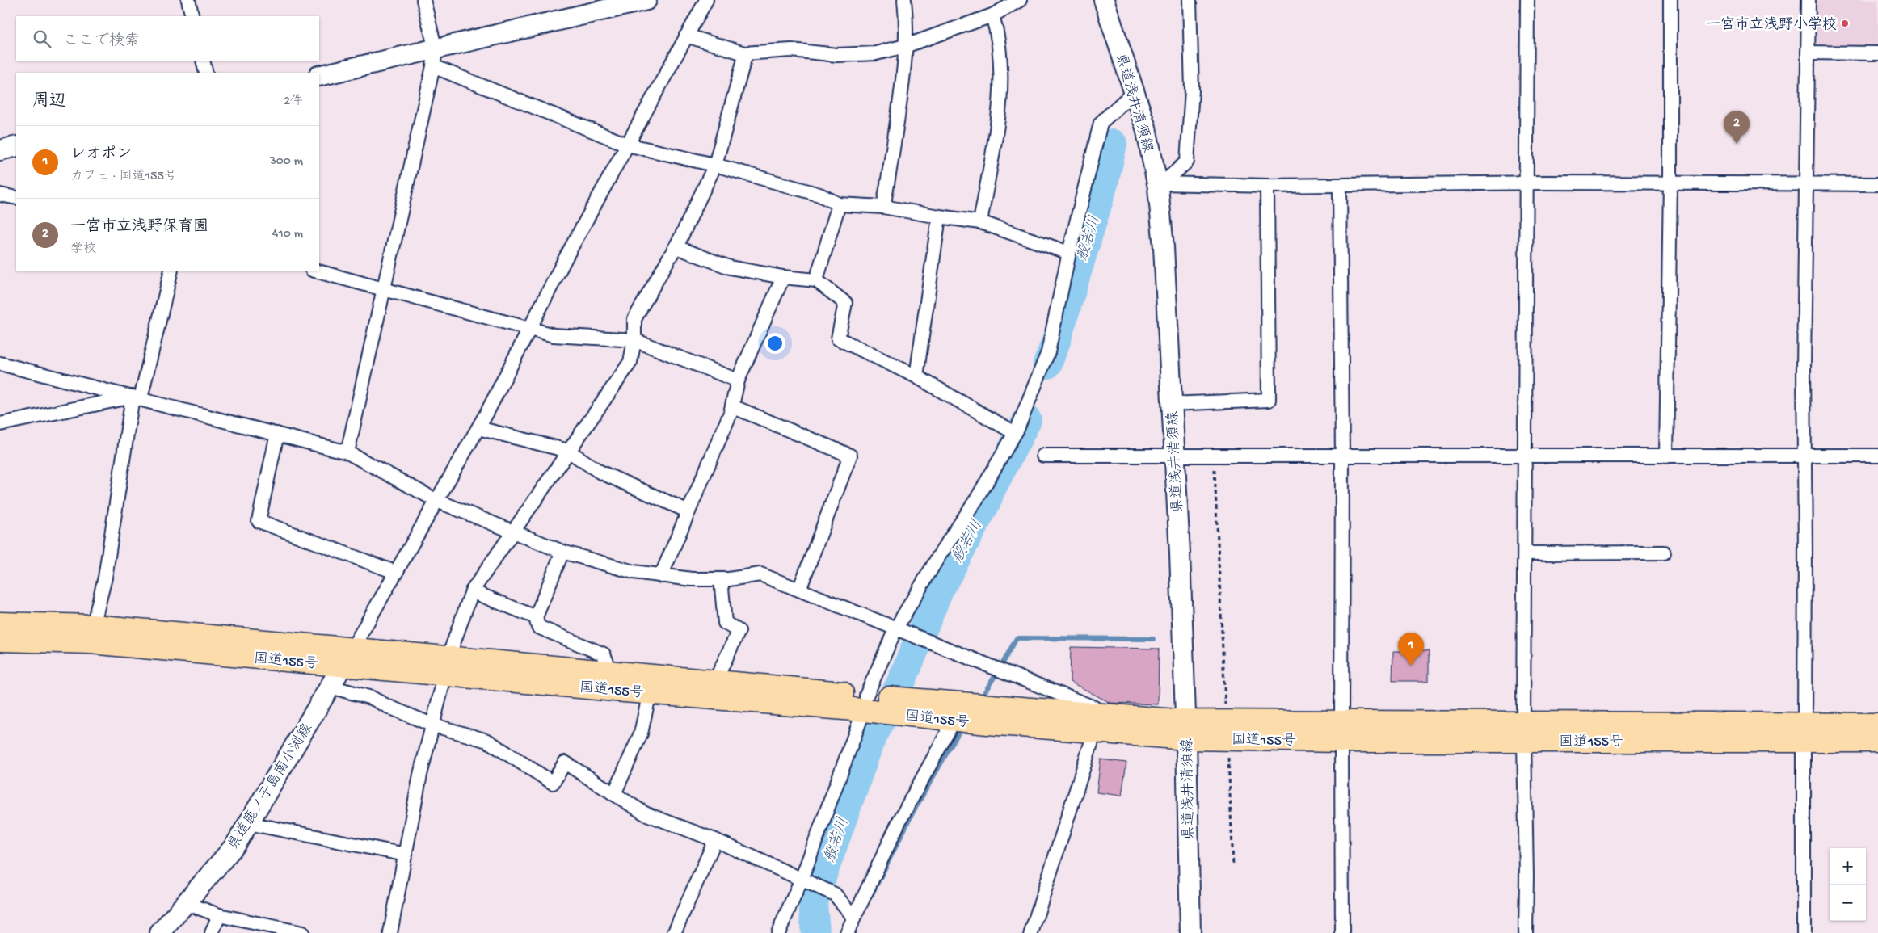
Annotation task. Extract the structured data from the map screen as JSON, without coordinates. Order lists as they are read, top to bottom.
{
  "streets": {
    "highway": ["国道155号"],
    "main road": ["県道浅井清須線", "県道鹿ノ子島南小渕線"]
  },
  "crossings": [
    ["県道浅井清須線", "国道155号"],
    ["国道155号", "県道鹿ノ子島南小渕線"]
  ],
  "water": ["般若川"],
  "places": ["一宮市立浅野小学校"],
  "page": {
    "search": "ここで検索",
    "heading": ["周辺", "2件"],
    "pins": ["2", "1"],
    "list": [
      {
        "mark": "1",
        "name": "レオポン",
        "note": "カフェ · 国道155号",
        "value": "300 m"
      },
      {
        "mark": "2",
        "name": "一宮市立浅野保育園",
        "note": "学校",
        "value": "410 m"
      }
    ],
    "map_buttons": ["+", "−"]
  }
}
